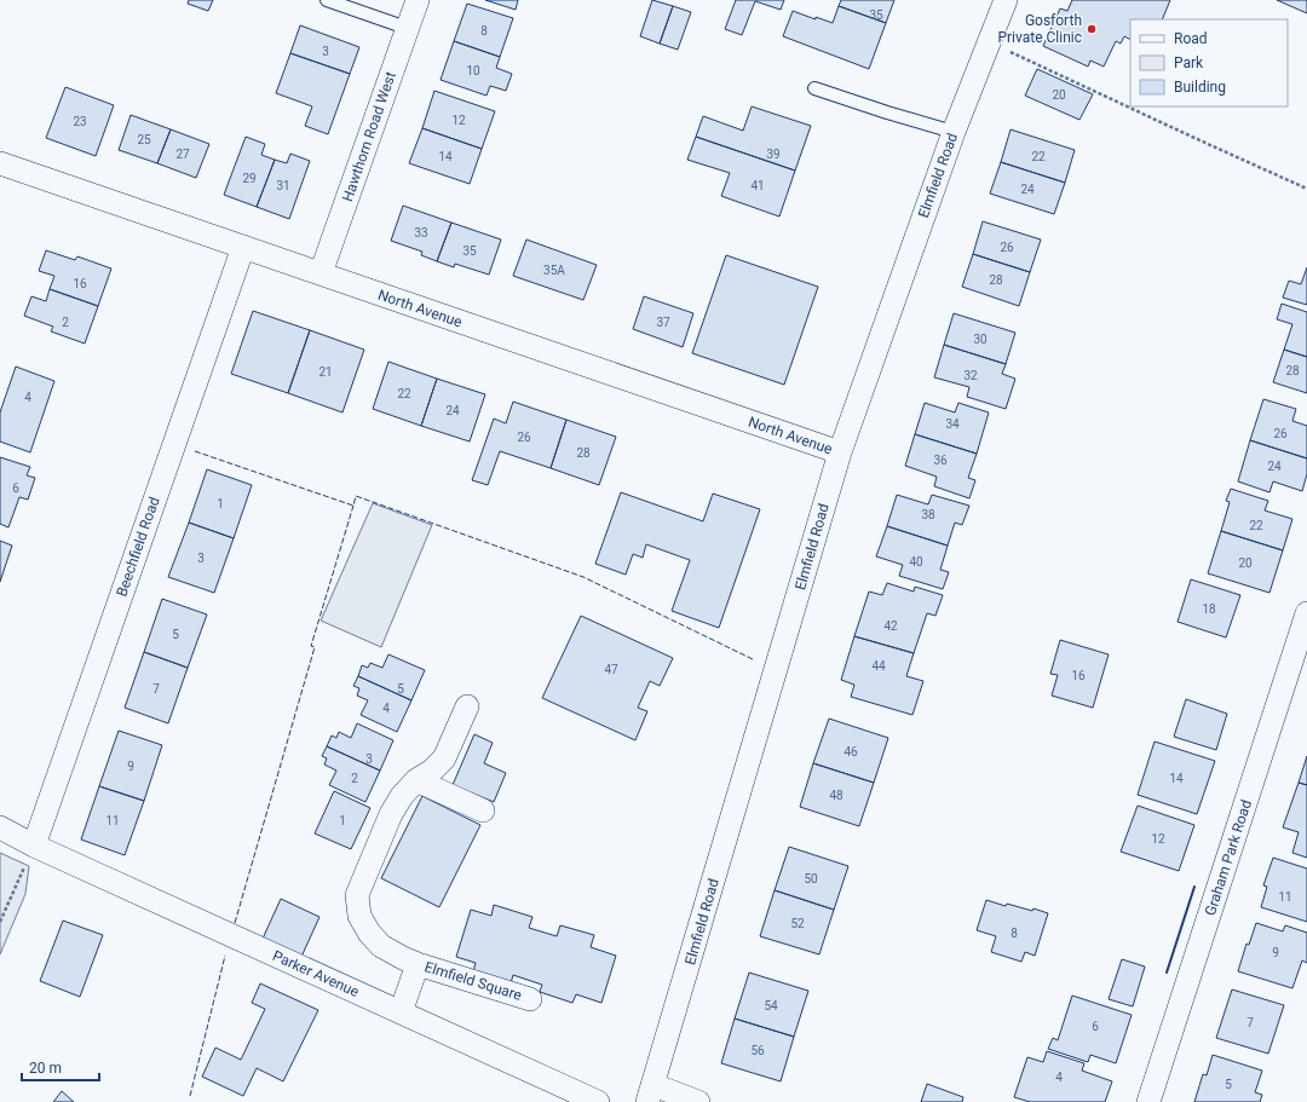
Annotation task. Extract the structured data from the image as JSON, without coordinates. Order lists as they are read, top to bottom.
{
  "streets": {
    "street": [
      "Hawthorn Road West",
      "Elmfield Road",
      "North Avenue",
      "Beechfield Road",
      "Graham Park Road",
      "Parker Avenue",
      "Elmfield Square"
    ]
  },
  "crossings": [
    ["Hawthorn Road West", "North Avenue"],
    ["Elmfield Road", "North Avenue"],
    ["North Avenue", "Beechfield Road"],
    ["Beechfield Road", "Parker Avenue"],
    ["Parker Avenue", "Elmfield Square"]
  ],
  "places": ["Gosforth Private Clinic"],
  "house_numbers": [
    "35",
    "8",
    "3",
    "10",
    "20",
    "12",
    "23",
    "25",
    "27",
    "39",
    "14",
    "22",
    "29",
    "31",
    "41",
    "24",
    "33",
    "26",
    "35",
    "35A",
    "28",
    "16",
    "2",
    "37",
    "30",
    "28",
    "21",
    "32",
    "22",
    "4",
    "24",
    "34",
    "26",
    "26",
    "28",
    "36",
    "24",
    "6",
    "1",
    "38",
    "22",
    "3",
    "40",
    "20",
    "18",
    "42",
    "5",
    "44",
    "47",
    "16",
    "7",
    "5",
    "4",
    "46",
    "3",
    "9",
    "2",
    "14",
    "48",
    "11",
    "1",
    "12",
    "50",
    "11",
    "52",
    "8",
    "9",
    "54",
    "7",
    "6",
    "56",
    "4",
    "5"
  ],
  "legend": ["Road", "Park", "Building"],
  "scale_bar": "20 m"
}
